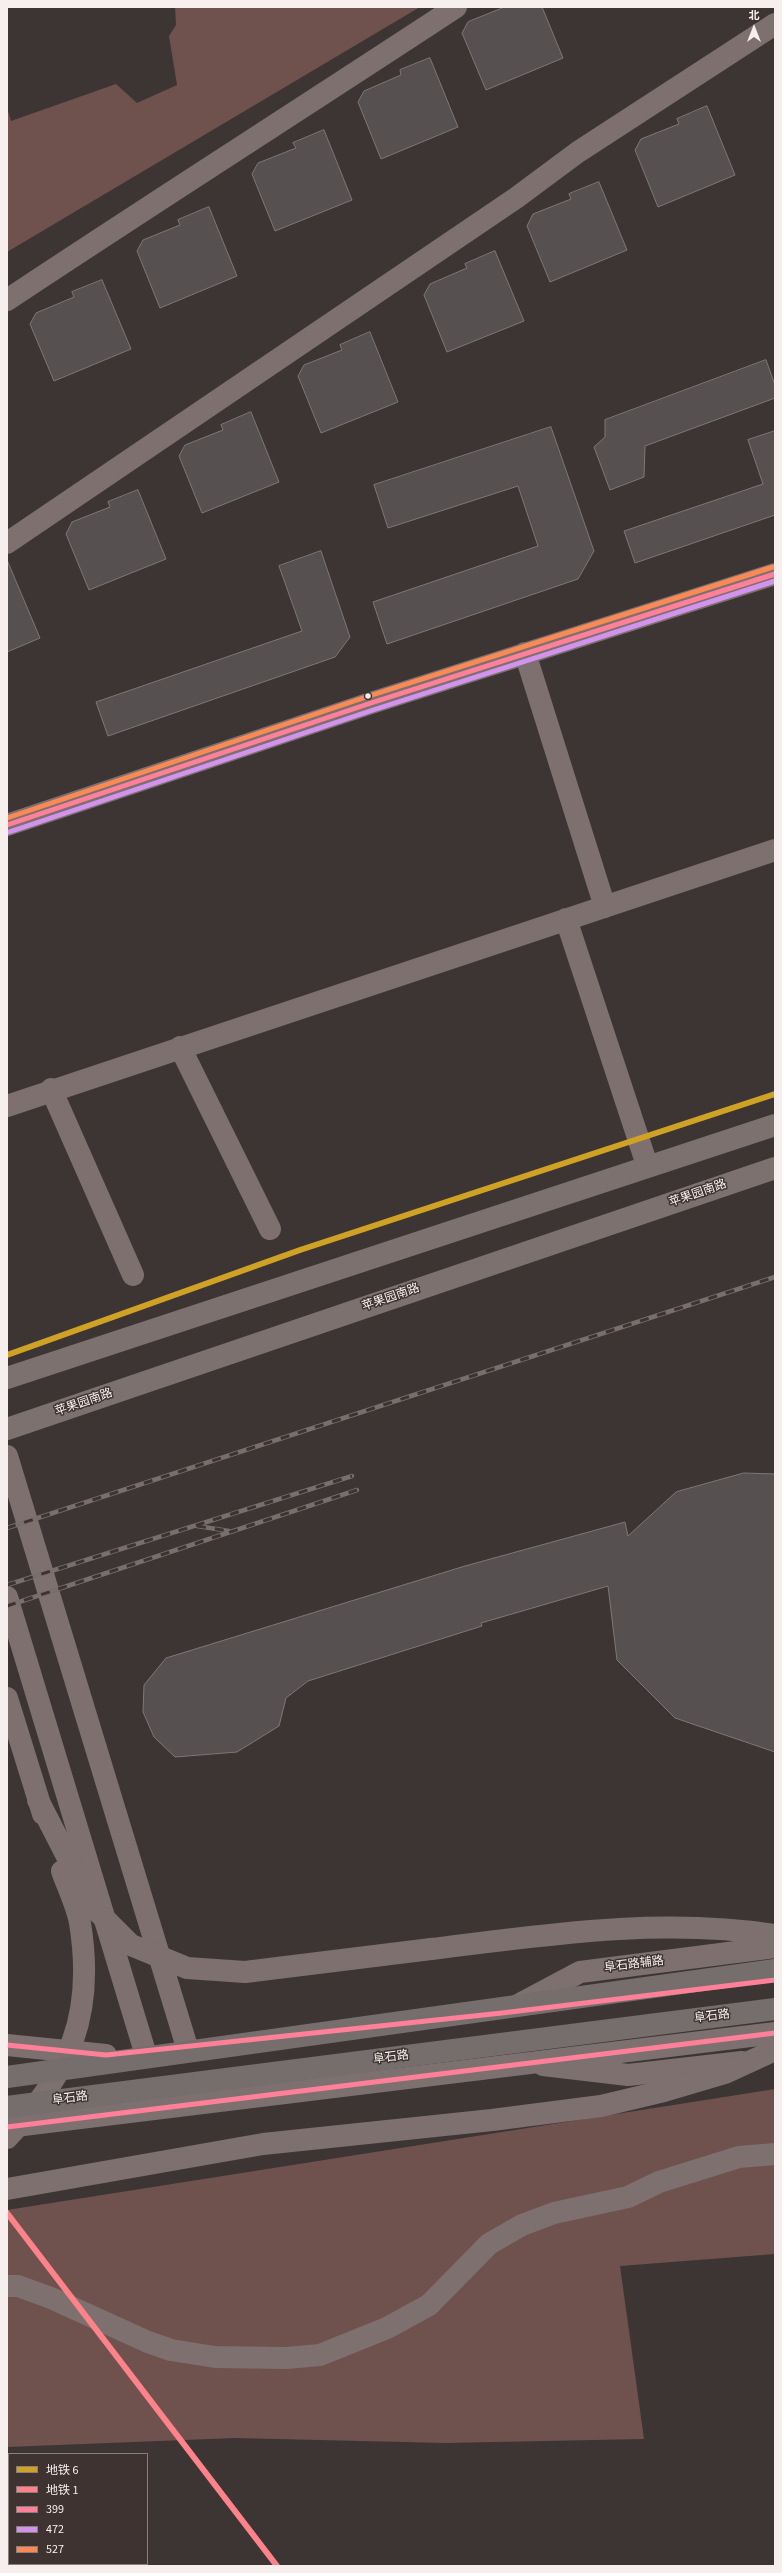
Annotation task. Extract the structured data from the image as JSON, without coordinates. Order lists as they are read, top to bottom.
{
  "streets": {
    "highway": ["阜石路"],
    "main road": ["苹果园南路"],
    "street": ["阜石路辅路"]
  },
  "lines": [
    "transit line 527",
    "transit line 399",
    "transit line 472",
    "metro line 6",
    "metro line 1"
  ],
  "legend": [
    "地铁 6",
    "地铁 1",
    "399",
    "472",
    "527"
  ],
  "north": "top"
}
